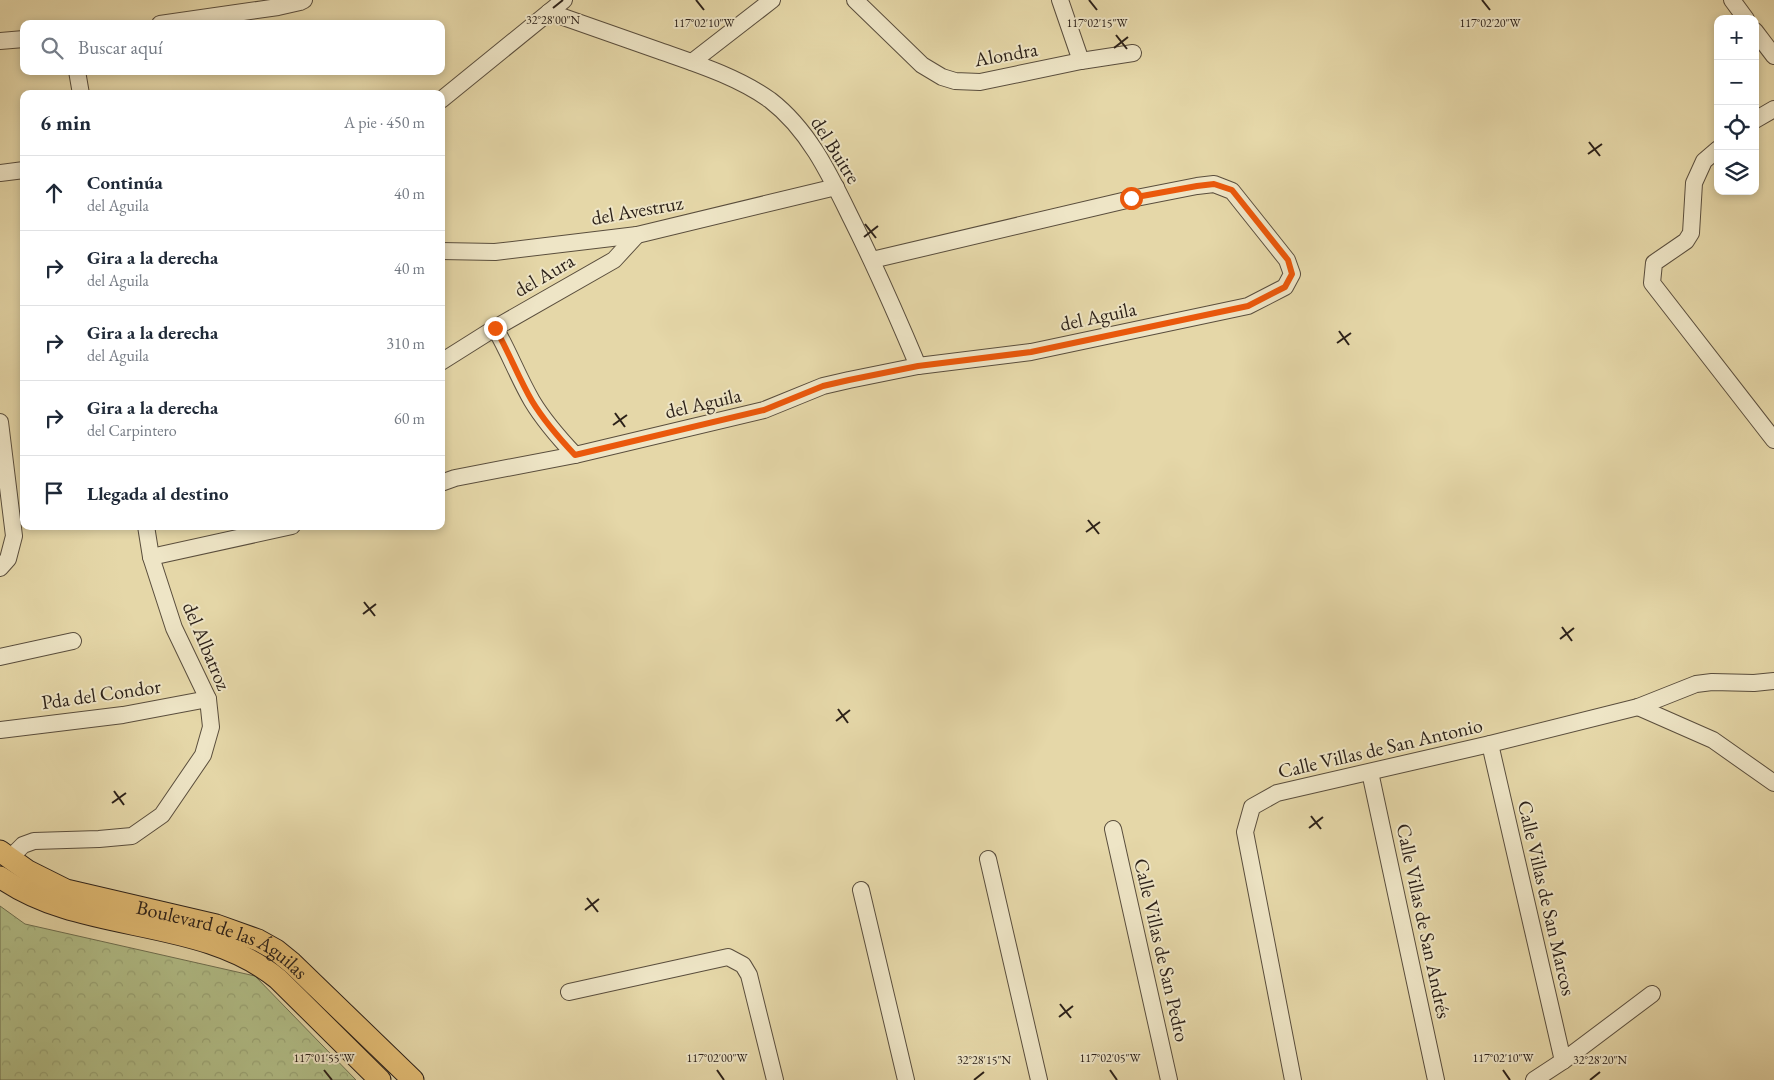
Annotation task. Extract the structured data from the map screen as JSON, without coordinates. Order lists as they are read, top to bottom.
{
  "streets": {
    "main road": ["Boulevard de las Águilas"],
    "street": [
      "Alondra",
      "del Buitre",
      "del Avestruz",
      "del Aura",
      "del Aguila",
      "del Albatroz",
      "Pda del Condor",
      "Calle Villas de San Antonio",
      "Calle Villas de San Marcos",
      "Calle Villas de San Andrés",
      "Calle Villas de San Pedro"
    ]
  },
  "crossings": [
    ["del Buitre", "del Avestruz"],
    ["del Buitre", "del Aguila"],
    ["del Avestruz", "del Aura"],
    ["del Albatroz", "Pda del Condor"],
    ["del Albatroz", "Boulevard de las Águilas"],
    ["Calle Villas de San Antonio", "Calle Villas de San Marcos"],
    ["Calle Villas de San Antonio", "Calle Villas de San Andrés"]
  ],
  "page": {
    "map_buttons": ["+", "−"],
    "search": "Buscar aquí",
    "heading": ["6 min", "A pie · 450 m"],
    "list": [
      ["Continúa", "del Aguila", "40 m"],
      ["Gira a la derecha", "del Aguila", "40 m"],
      ["Gira a la derecha", "del Aguila", "310 m"],
      ["Gira a la derecha", "del Carpintero", "60 m"],
      "Llegada al destino"
    ]
  },
  "coordinates": [
    "32°28'00\"N",
    "117°02'10\"W",
    "117°02'15\"W",
    "117°02'20\"W",
    "117°01'55\"W",
    "117°02'00\"W",
    "117°02'05\"W",
    "32°28'15\"N",
    "32°28'20\"N"
  ]
}
